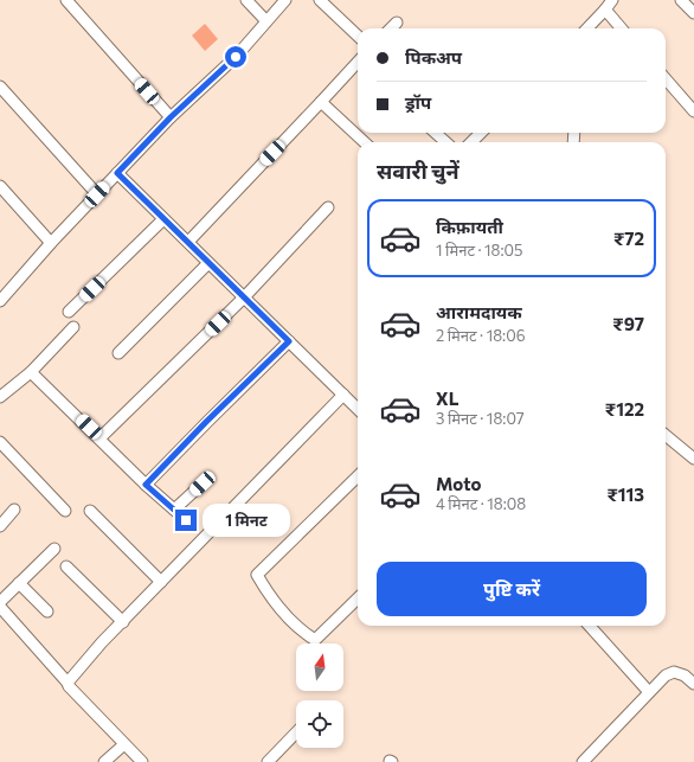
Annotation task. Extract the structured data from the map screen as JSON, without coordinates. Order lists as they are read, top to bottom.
{
  "north": "top",
  "page": {
    "banner": ["पिकअप", "ड्रॉप"],
    "heading": "सवारी चुनें",
    "list": [
      {
        "name": "किफ़ायती",
        "note": "1 मिनट · 18:05",
        "value": "₹72"
      },
      {
        "name": "आरामदायक",
        "note": "2 मिनट · 18:06",
        "value": "₹97"
      },
      {
        "name": "XL",
        "note": "3 मिनट · 18:07",
        "value": "₹122"
      },
      {
        "name": "Moto",
        "note": "4 मिनट · 18:08",
        "value": "₹113"
      }
    ],
    "bubble": "1 मिनट",
    "buttons": "पुष्टि करें"
  }
}
